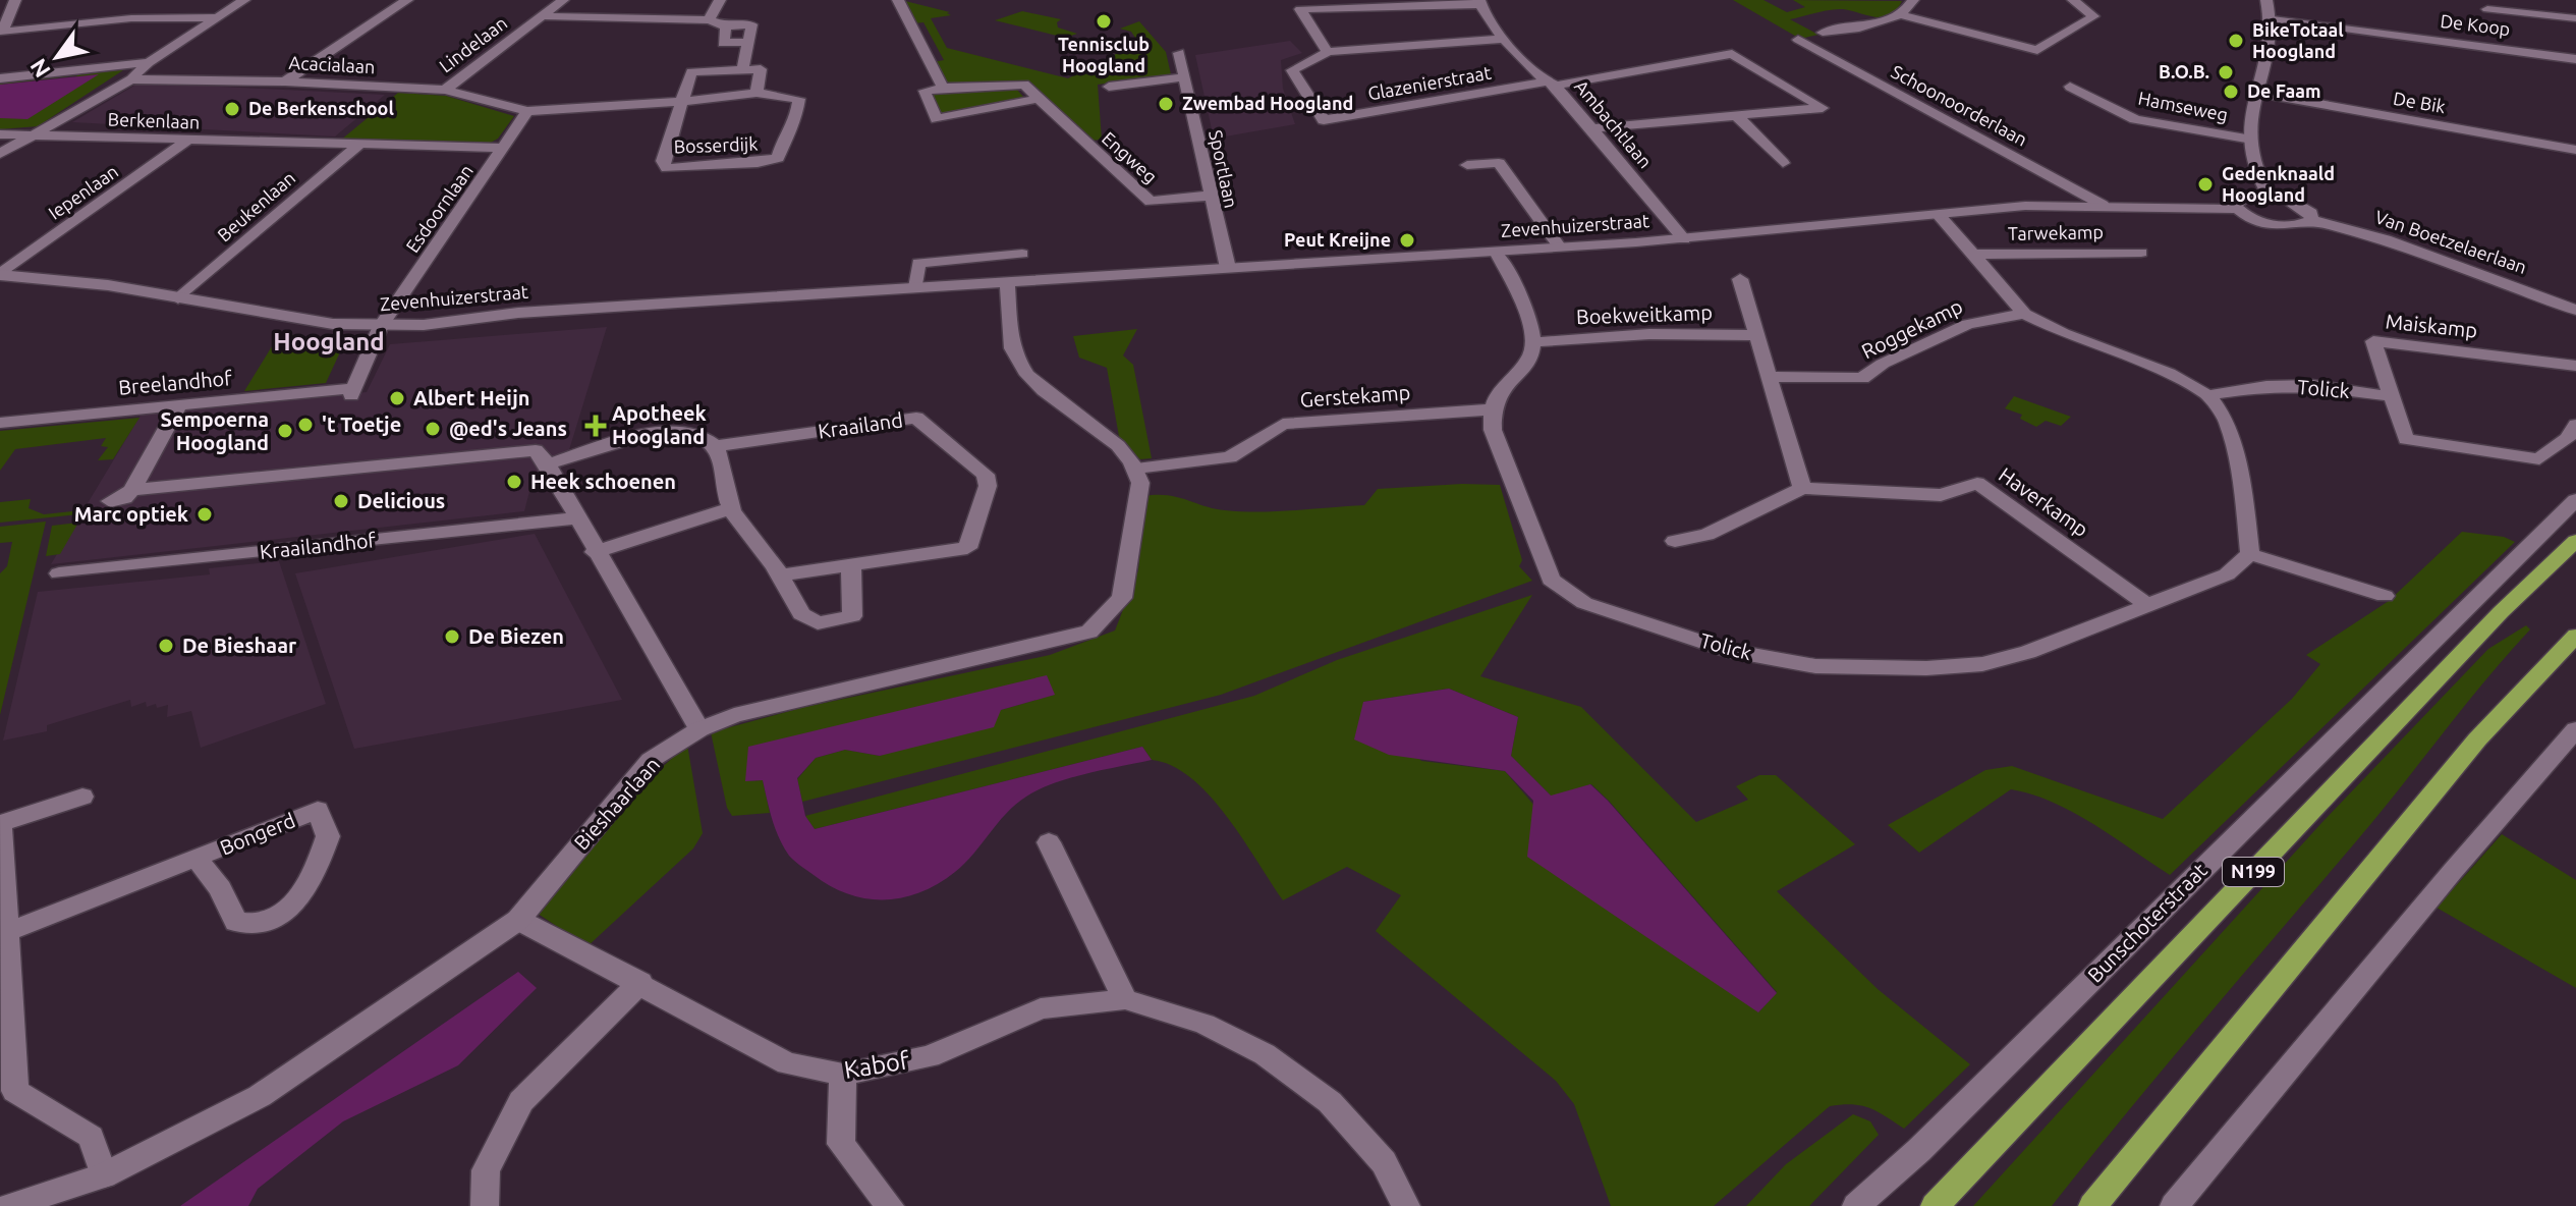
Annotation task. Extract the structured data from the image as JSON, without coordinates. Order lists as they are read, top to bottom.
{
  "streets": {
    "main road": ["N199", "Bunschoterstraat"],
    "street": [
      "De Koop",
      "Lindelaan",
      "Acacialaan",
      "Glazenierstraat",
      "De Bik",
      "Schoonoorderlaan",
      "Hamseweg",
      "Berkenlaan",
      "Ambachtlaan",
      "Bosserdijk",
      "Engweg",
      "Sportlaan",
      "Iepenlaan",
      "Beukenlaan",
      "Esdoornlaan",
      "Zevenhuizerstraat",
      "Tarwekamp",
      "Van Boetzelaerlaan",
      "Boekweitkamp",
      "Maiskamp",
      "Roggekamp",
      "Breelandhof",
      "Tolick",
      "Gerstekamp",
      "Kraailand",
      "Haverkamp",
      "Kraailandhof",
      "Bieshaarlaan",
      "Bongerd",
      "Kabof"
    ]
  },
  "crossings": [
    ["De Koop", "Hamseweg"],
    ["Lindelaan", "Acacialaan"],
    ["Acacialaan", "Bosserdijk"],
    ["Acacialaan", "Esdoornlaan"],
    ["Glazenierstraat", "Ambachtlaan"],
    ["De Bik", "Hamseweg"],
    ["Schoonoorderlaan", "Zevenhuizerstraat"],
    ["Berkenlaan", "Iepenlaan"],
    ["Berkenlaan", "Beukenlaan"],
    ["Berkenlaan", "Esdoornlaan"],
    ["Ambachtlaan", "Zevenhuizerstraat"],
    ["Bosserdijk", "Esdoornlaan"],
    ["Engweg", "Sportlaan"],
    ["Sportlaan", "Zevenhuizerstraat"],
    ["Iepenlaan", "Zevenhuizerstraat"],
    ["Beukenlaan", "Zevenhuizerstraat"],
    ["Esdoornlaan", "Zevenhuizerstraat"],
    ["Esdoornlaan", "Breelandhof"],
    ["Zevenhuizerstraat", "Breelandhof"],
    ["Maiskamp", "Tolick"],
    ["Tolick", "Gerstekamp"],
    ["Tolick", "Haverkamp"],
    ["Gerstekamp", "Bieshaarlaan"],
    ["Bieshaarlaan", "Kabof"]
  ],
  "districts": ["Hoogland"],
  "places": {
    "other": [
      "Tennisclub Hoogland",
      "BikeTotaal Hoogland",
      "B.O.B.",
      "De Faam",
      "Zwembad Hoogland",
      "De Berkenschool",
      "Gedenknaald Hoogland",
      "Peut Kreijne",
      "Albert Heijn",
      "'t Toetje",
      "@ed's Jeans",
      "Sempoerna Hoogland",
      "Heek schoenen",
      "Delicious",
      "Marc optiek",
      "De Biezen",
      "De Bieshaar"
    ],
    "health": ["Apotheek Hoogland"]
  },
  "north": "bottom left"
}
